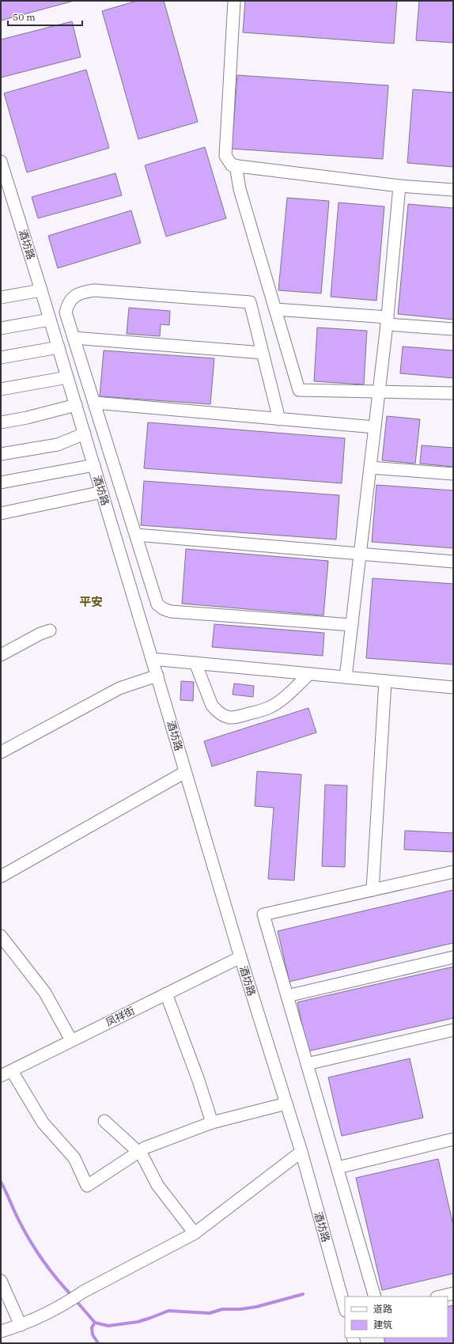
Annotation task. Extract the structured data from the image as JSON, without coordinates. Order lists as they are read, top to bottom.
{
  "streets": {
    "street": ["酒坊路", "凤祥街"]
  },
  "crossings": [
    ["酒坊路", "凤祥街"]
  ],
  "districts": ["平安"],
  "legend": ["道路", "建筑"],
  "scale_bar": "50 m"
}
